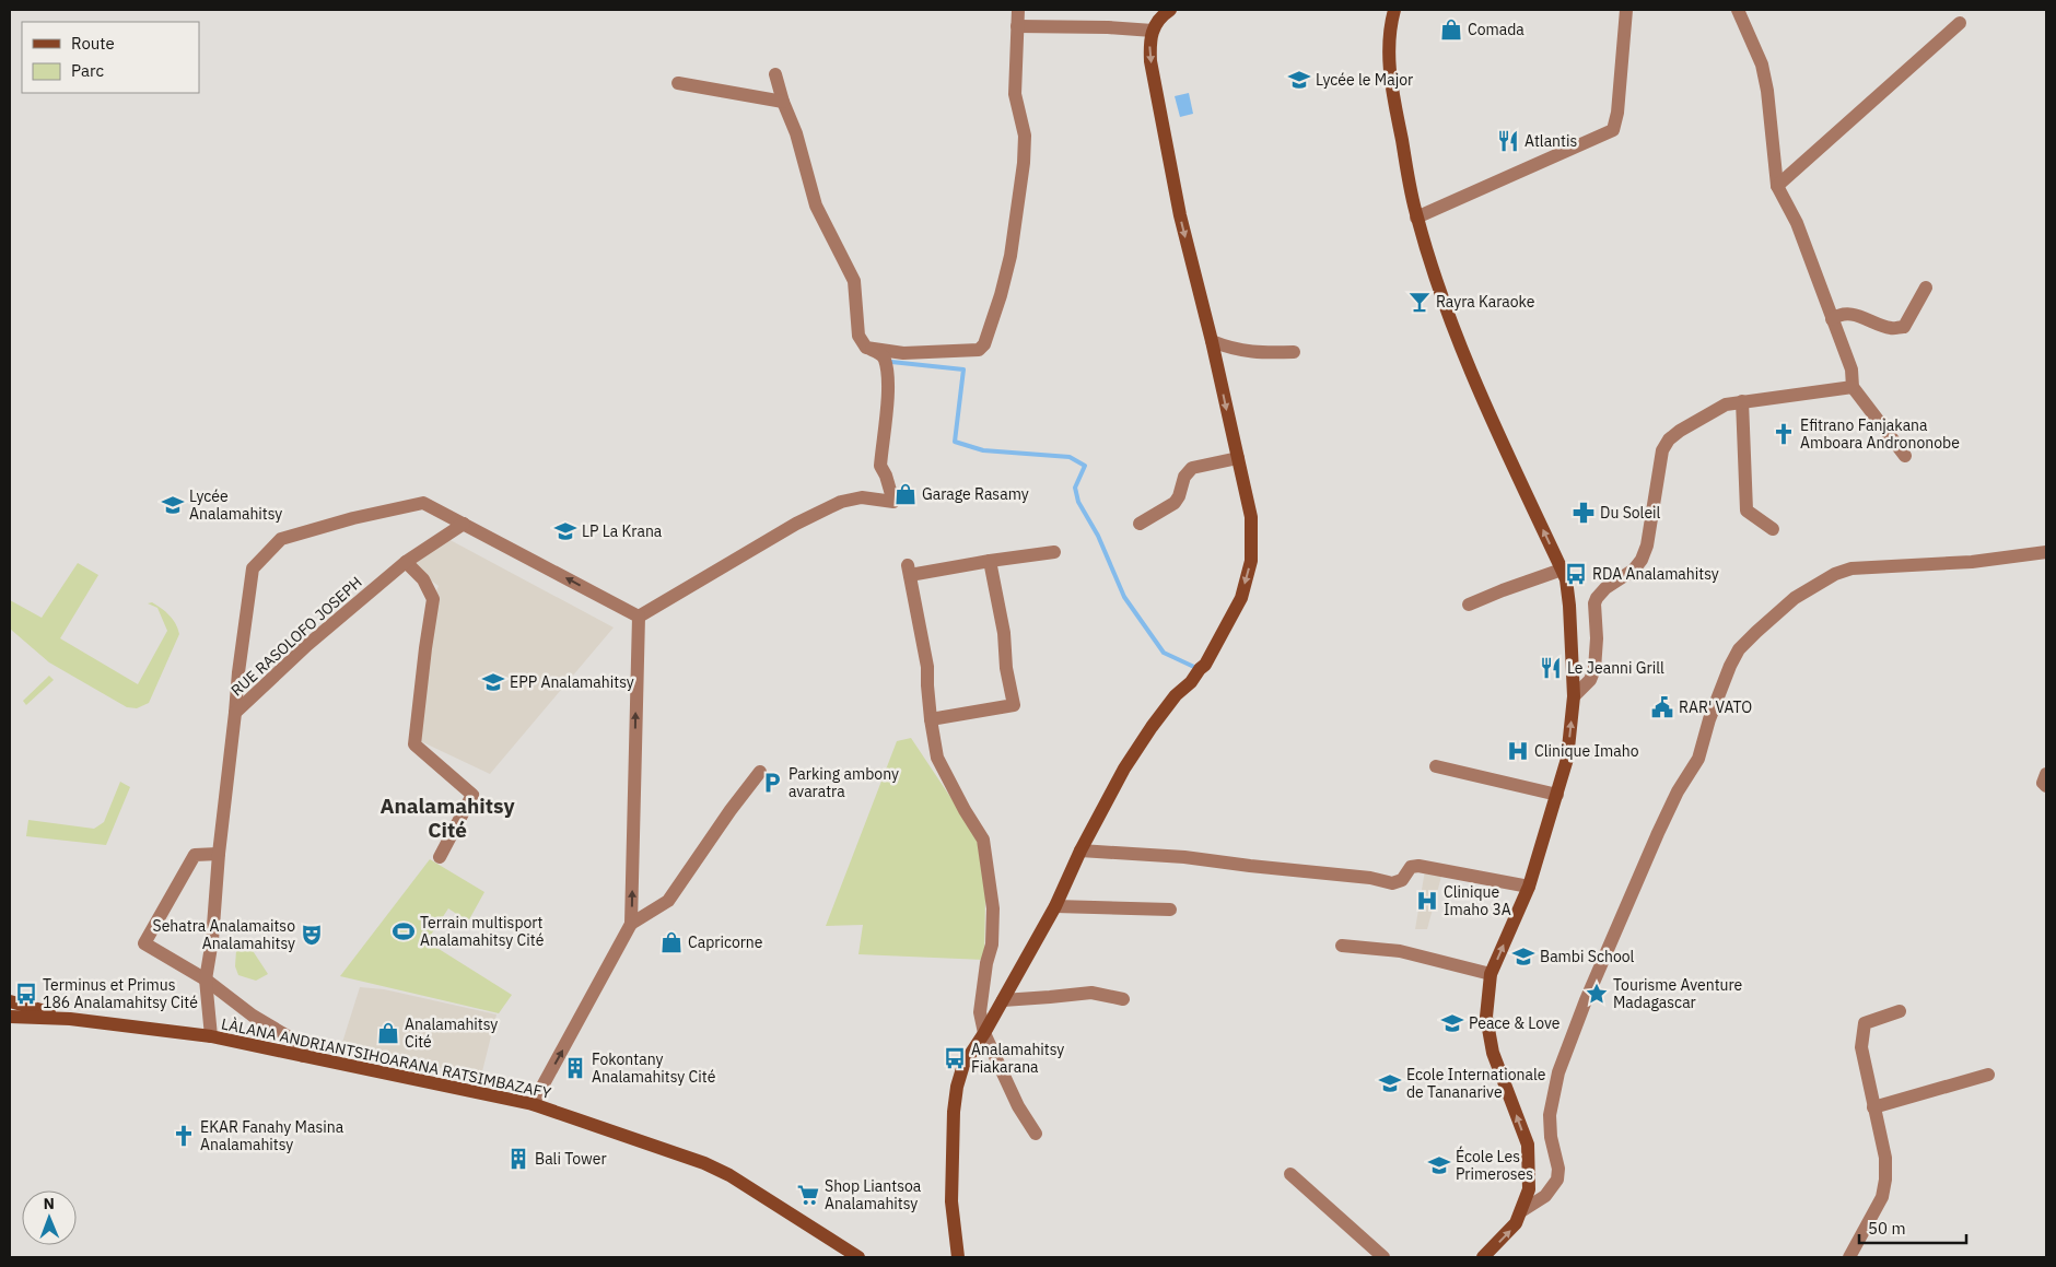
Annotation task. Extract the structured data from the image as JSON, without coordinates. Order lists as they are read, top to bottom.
{
  "streets": {
    "main road": ["LÀLANA ANDRIANTSIHOARANA RATSIMBAZAFY"],
    "street": ["RUE RASOLOFO JOSEPH"]
  },
  "crossings": [
    ["RUE RASOLOFO JOSEPH", "LÀLANA ANDRIANTSIHOARANA RATSIMBAZAFY"]
  ],
  "districts": ["Analamahitsy Cité"],
  "places": {
    "shop": [
      "Comada",
      "Garage Rasamy",
      "Capricorne",
      "Analamahitsy Cité"
    ],
    "school or university": [
      "Lycée le Major",
      "Lycée Analamahitsy",
      "LP La Krana",
      "EPP Analamahitsy",
      "Bambi School",
      "Peace & Love",
      "Ecole Internationale de Tananarive",
      "École Les Primeroses"
    ],
    "restaurant": ["Atlantis", "Le Jeanni Grill"],
    "bar": ["Rayra Karaoke"],
    "church": ["Efitrano Fanjakana Amboara Andrononobe", "EKAR Fanahy Masina Analamahitsy"],
    "pharmacy": ["Du Soleil"],
    "bus stop": ["RDA Analamahitsy", "Terminus et Primus 186 Analamahitsy Cité", "Analamahitsy Fiakarana"],
    "public building": ["RAR' VATO"],
    "hospital": ["Clinique Imaho", "Clinique Imaho 3A"],
    "parking": ["Parking ambony avaratra"],
    "sports": ["Terrain multisport Analamahitsy Cité"],
    "theatre": ["Sehatra Analamaitso Analamahitsy"],
    "place": ["Tourisme Aventure Madagascar"],
    "building": ["Fokontany Analamahitsy Cité", "Bali Tower"],
    "supermarket": ["Shop Liantsoa Analamahitsy"]
  },
  "legend": ["Route", "Parc"],
  "scale_bar": "50 m",
  "north": "top"
}
